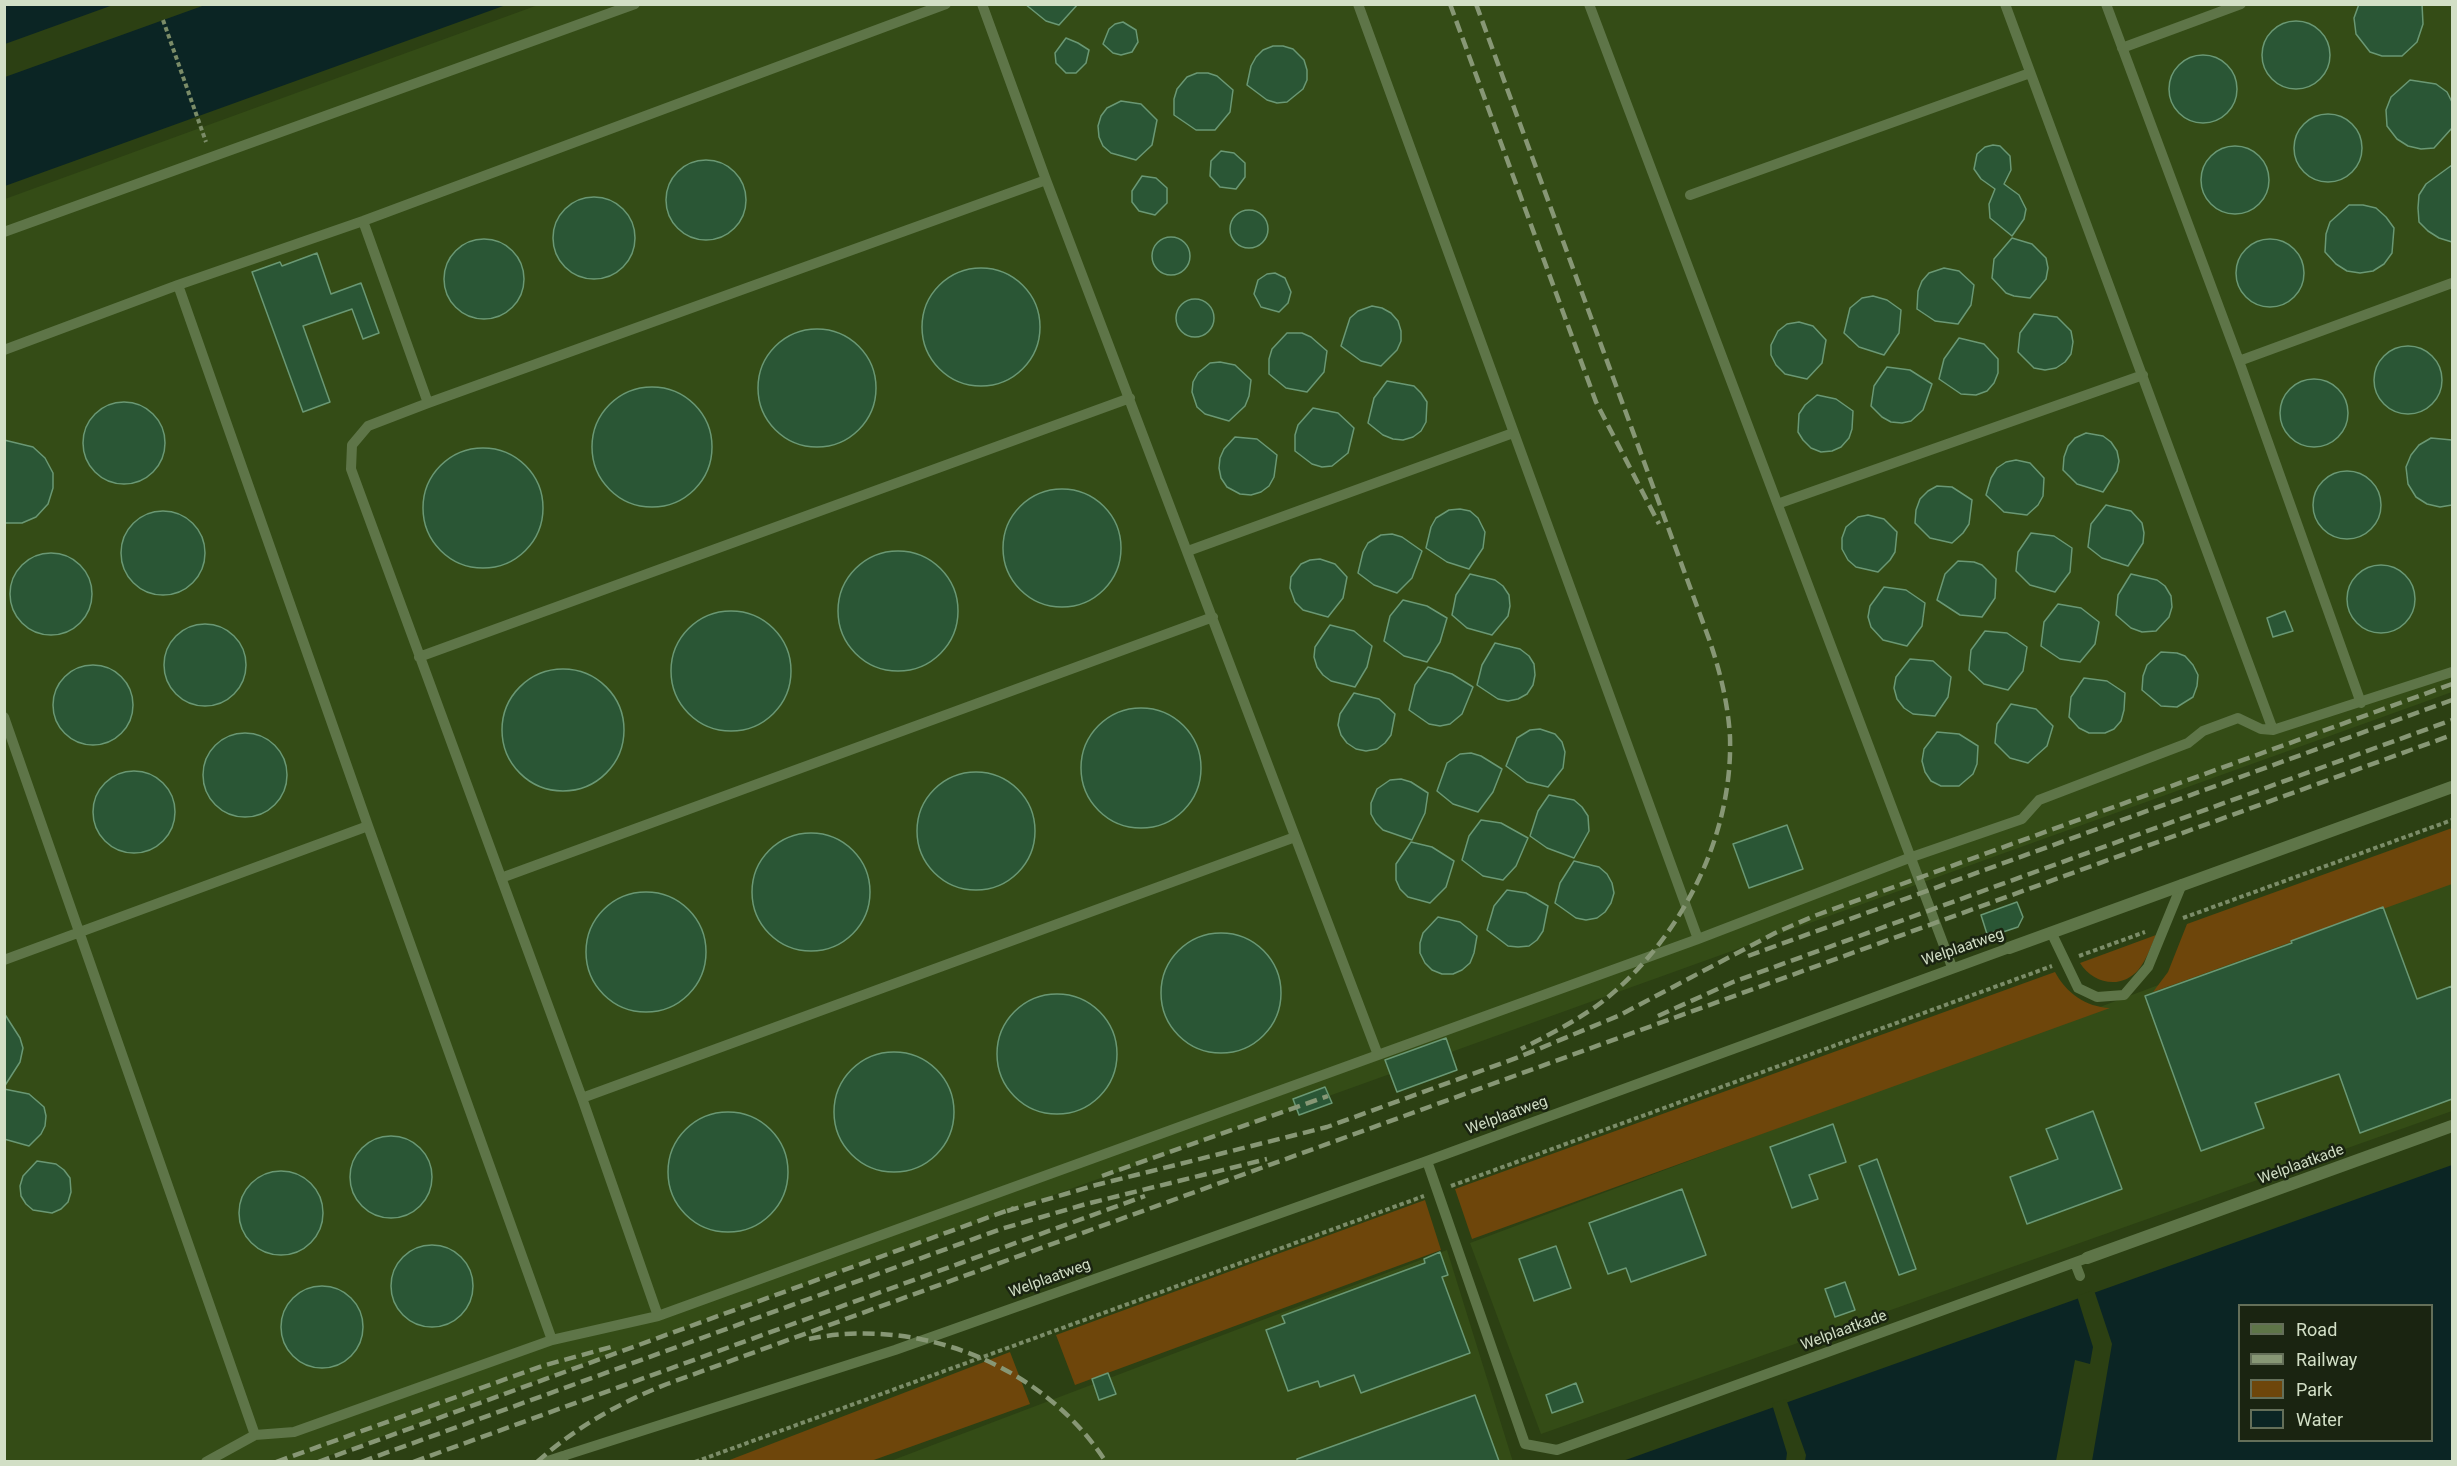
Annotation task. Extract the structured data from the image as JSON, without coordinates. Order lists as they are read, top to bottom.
{
  "streets": {
    "street": ["Welplaatweg", "Welplaatkade"]
  },
  "crossings": [
    ["Welplaatweg", "Welplaatkade"]
  ],
  "legend": [
    "Road",
    "Railway",
    "Park",
    "Water"
  ]
}
